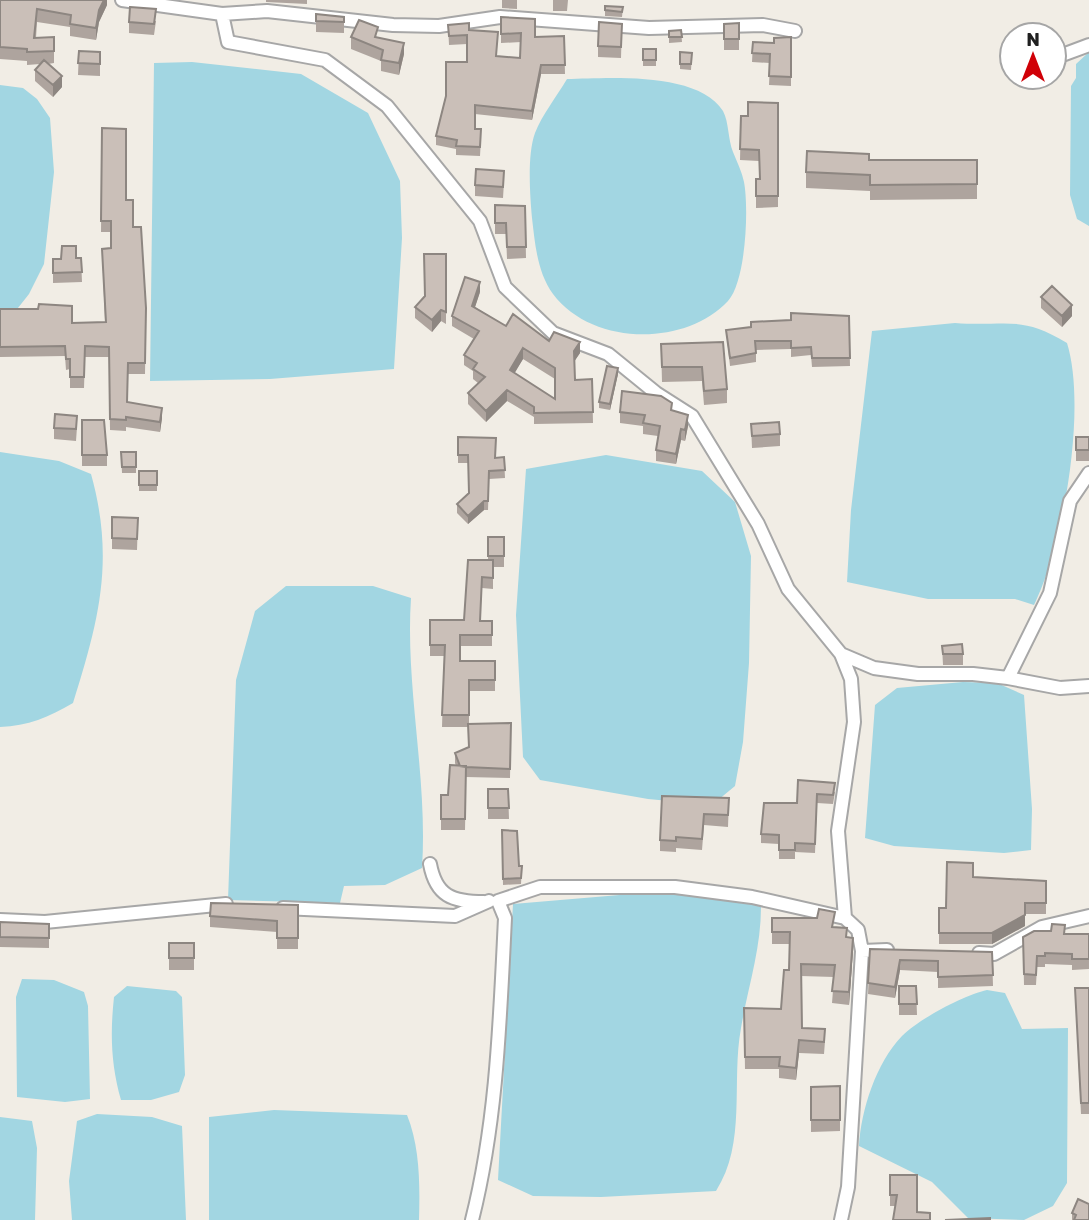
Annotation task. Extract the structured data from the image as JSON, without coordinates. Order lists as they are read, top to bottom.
{
  "north": "top"
}
